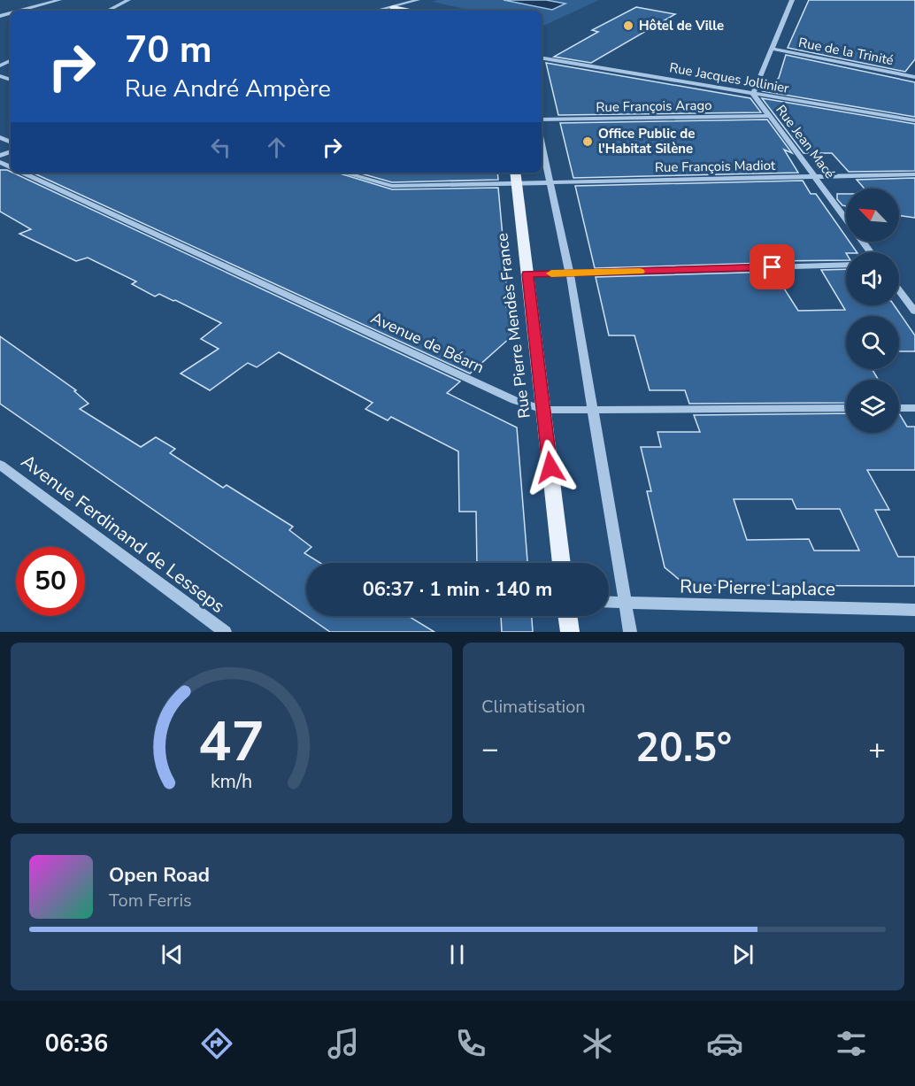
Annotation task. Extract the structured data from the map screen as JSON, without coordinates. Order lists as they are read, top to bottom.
{
  "streets": {
    "main road": ["Rue Pierre Mendès France"],
    "street": [
      "Rue de la Trinité",
      "Rue Jacques Jollinier",
      "Rue François Arago",
      "Rue Jean Macé",
      "Rue François Madiot",
      "Avenue de Béarn",
      "Avenue Ferdinand de Lesseps",
      "Rue Pierre Laplace"
    ]
  },
  "crossings": [
    ["Rue Jacques Jollinier", "Rue Jean Macé"],
    ["Rue François Arago", "Rue Jean Macé"],
    ["Rue Jean Macé", "Rue François Madiot"],
    ["Rue François Madiot", "Rue Pierre Mendès France"],
    ["Rue Pierre Mendès France", "Avenue de Béarn"]
  ],
  "places": ["Hôtel de Ville", "Office Public de l'Habitat Silène"],
  "north": "top left",
  "page": {
    "turn": ["70 m", "Rue André Ampère"],
    "limit": "50",
    "trip": "06:37 · 1 min · 140 m",
    "tile": "Climatisation",
    "heat": ["−", "20.5°", "+"],
    "song": ["Open Road", "Tom Ferris"],
    "tabs": "06:36",
    "gauge": ["47", "km/h"]
  }
}
